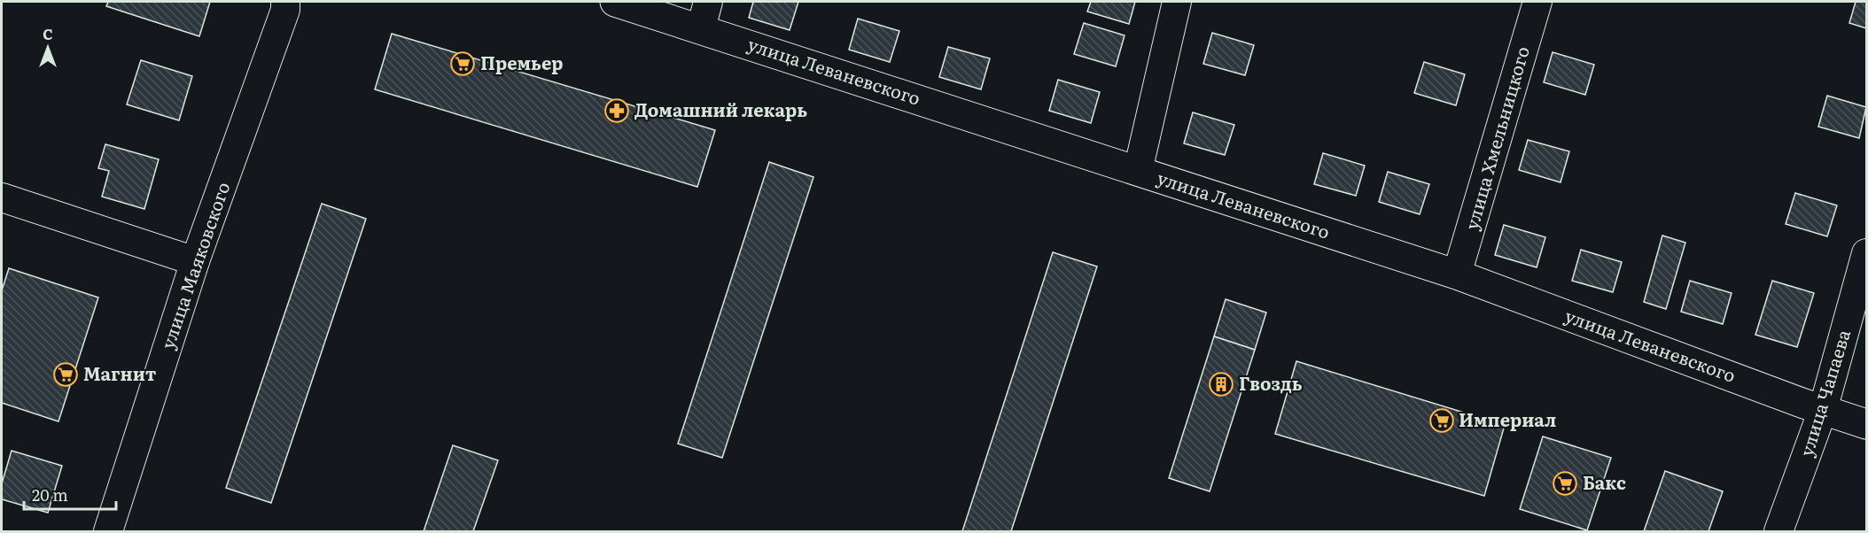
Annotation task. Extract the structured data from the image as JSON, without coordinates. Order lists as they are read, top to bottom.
{
  "streets": {
    "street": [
      "улица Леваневского",
      "улица Хмельницкого",
      "улица Маяковского",
      "улица Чапаева"
    ]
  },
  "crossings": [
    ["улица Леваневского", "улица Хмельницкого"],
    ["улица Леваневского", "улица Чапаева"]
  ],
  "places": {
    "supermarket": [
      "Премьер",
      "Магнит",
      "Империал",
      "Бакс"
    ],
    "pharmacy": ["Домашний лекарь"],
    "building": ["Гвоздь"]
  },
  "scale_bar": "20 m",
  "north": "top"
}
